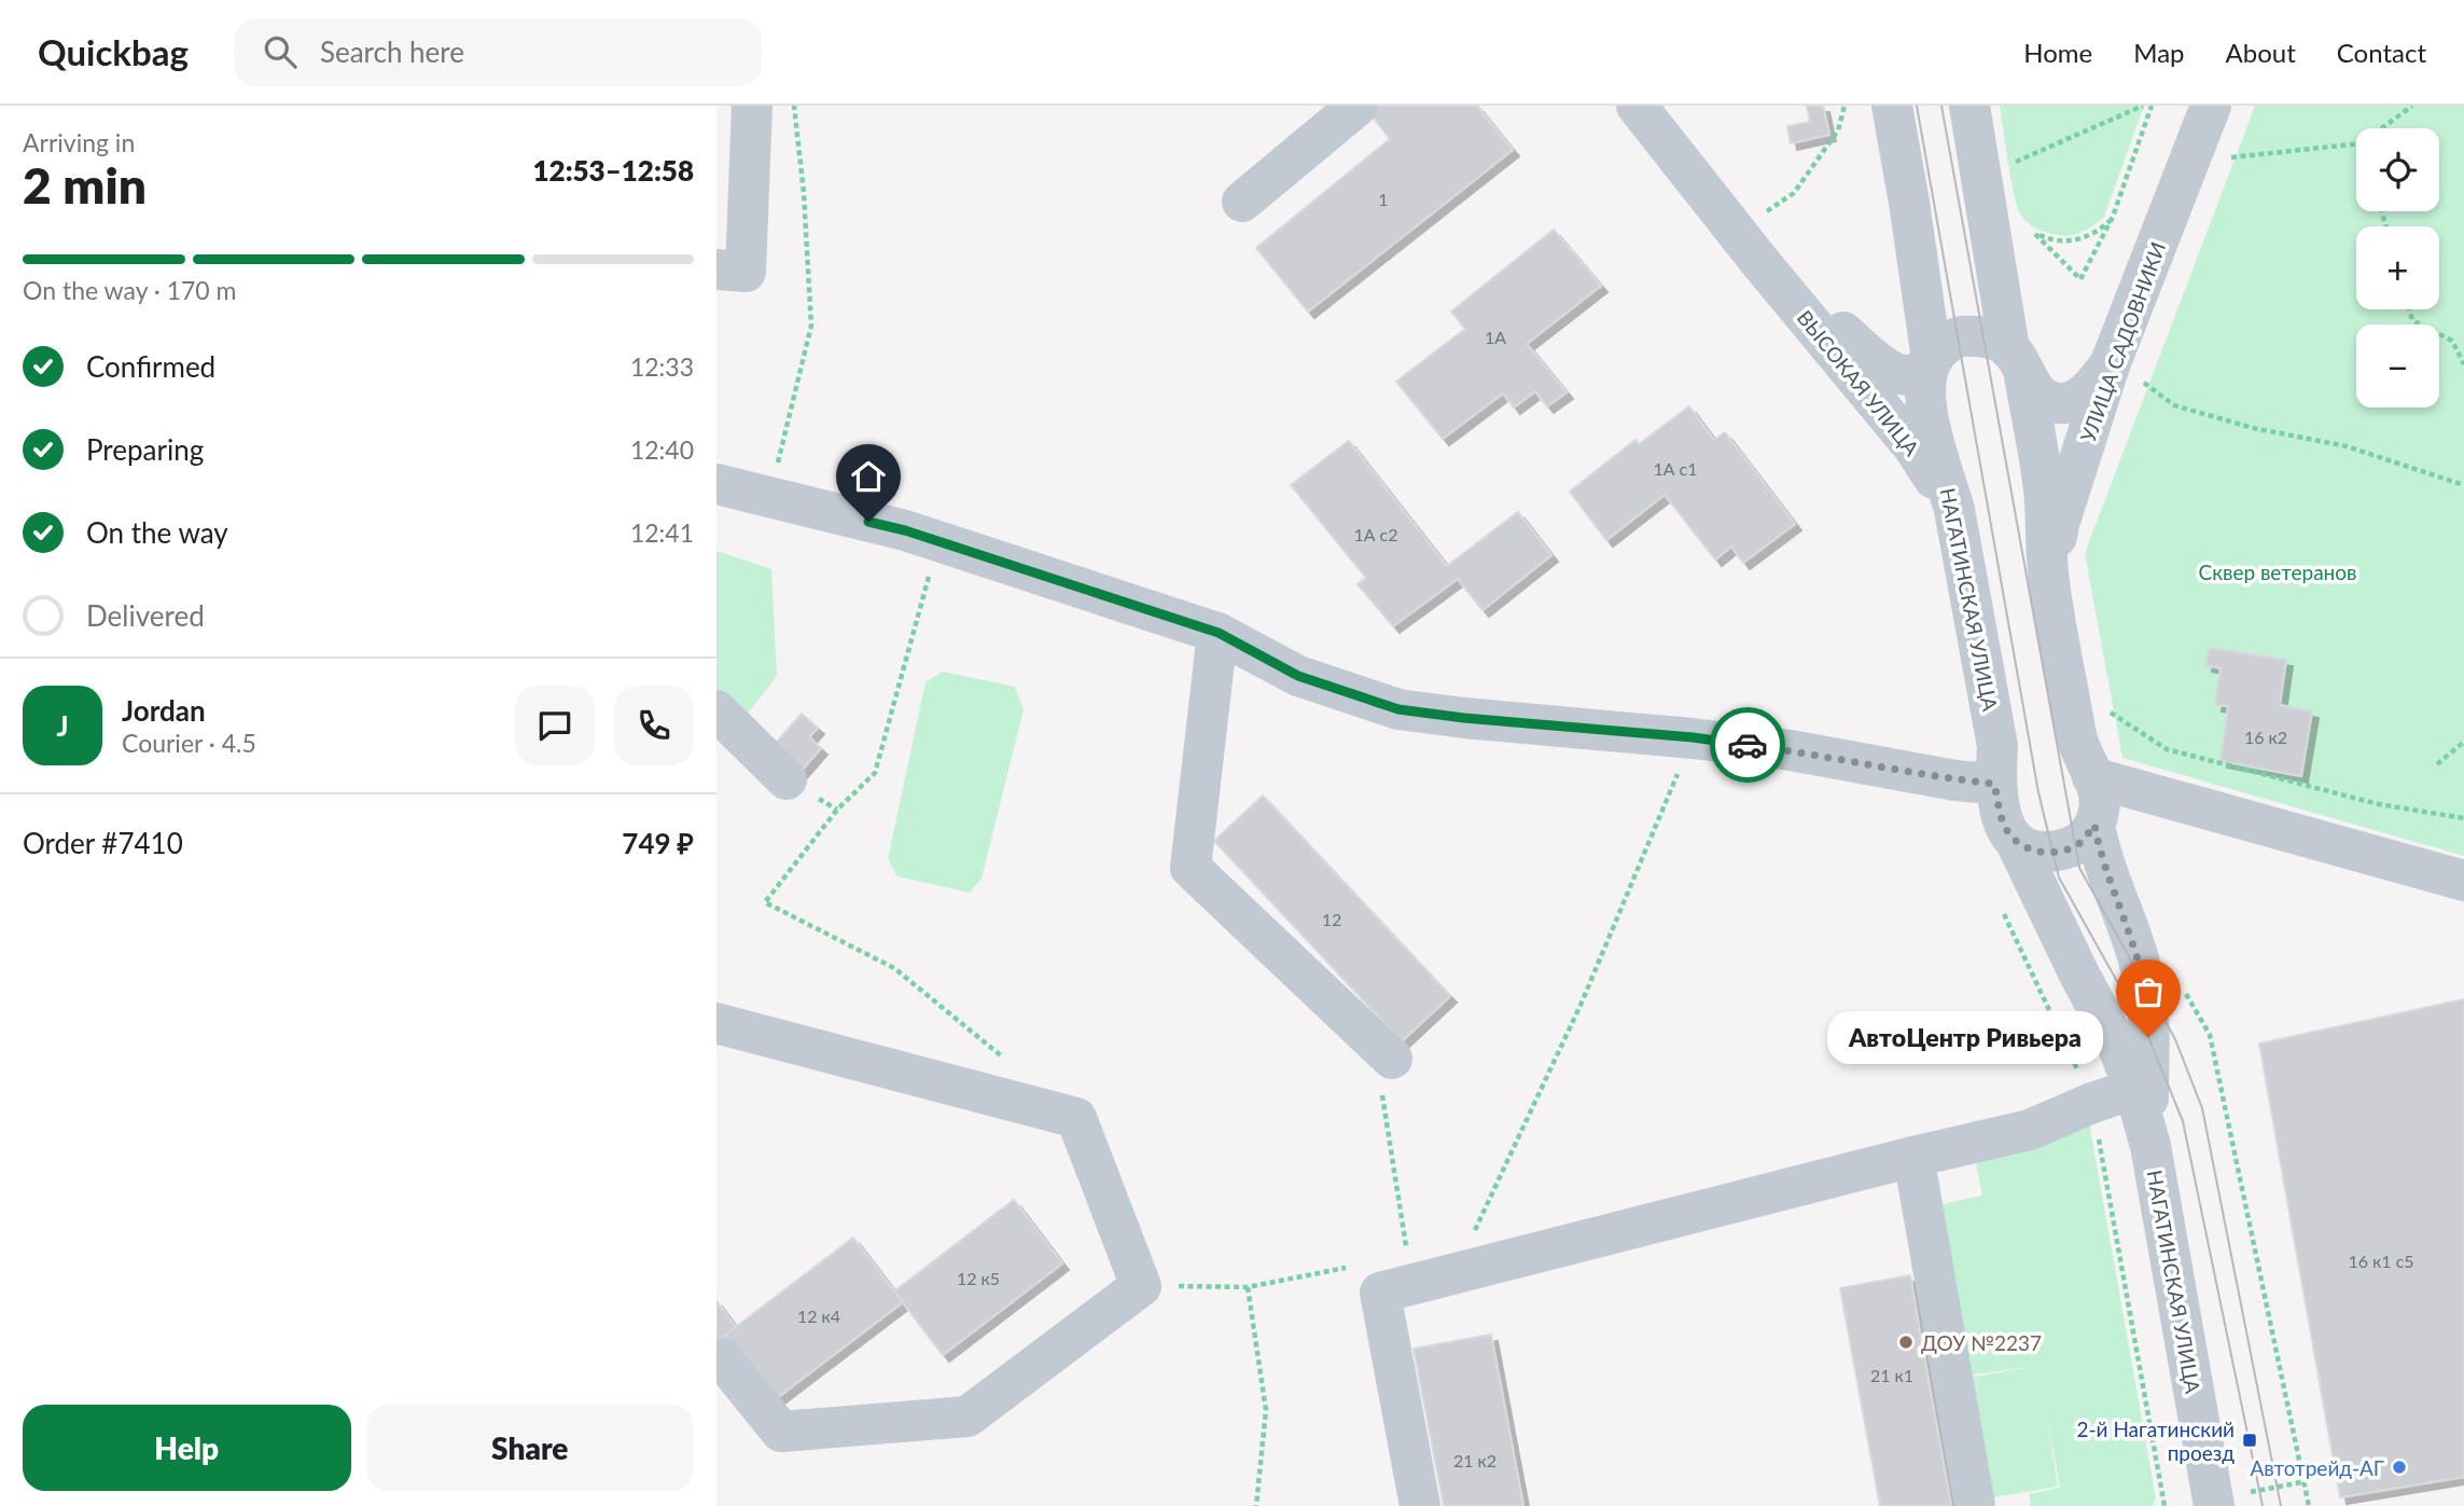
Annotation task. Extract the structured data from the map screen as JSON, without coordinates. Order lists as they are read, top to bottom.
{
  "streets": {
    "street": ["УЛИЦА САДОВНИКИ", "ВЫСОКАЯ УЛИЦА", "НАГАТИНСКАЯ УЛИЦА"]
  },
  "crossings": [
    ["УЛИЦА САДОВНИКИ", "НАГАТИНСКАЯ УЛИЦА"],
    ["ВЫСОКАЯ УЛИЦА", "НАГАТИНСКАЯ УЛИЦА"]
  ],
  "parks": ["Сквер ветеранов"],
  "places": {
    "other": ["АвтоЦентр Ривьера", "ДОУ №2237", "Автотрейд-АГ"],
    "transit": ["2-й Нагатинский проезд"]
  },
  "house_numbers": [
    "1",
    "1А",
    "1А с1",
    "1А с2",
    "16 к2",
    "12",
    "16 к1 с5",
    "12 к5",
    "12 к4",
    "21 к1",
    "21 к2"
  ],
  "page": {
    "header": "Quickbag",
    "search": "Search here",
    "nav": [
      "Home",
      "Map",
      "About",
      "Contact"
    ],
    "heading": ["2 min", "Arriving in", "12:53–12:58"],
    "panel": [
      "Jordan",
      "Courier · 4.5",
      "Order #7410",
      "749 ₽"
    ],
    "map_buttons": ["+", "−"],
    "bar": "On the way · 170 m",
    "list": [
      ["Confirmed", "12:33"],
      ["Preparing", "12:40"],
      ["On the way", "12:41"],
      "Delivered"
    ],
    "round": "J",
    "bubble": "АвтоЦентр Ривьера",
    "buttons": ["Help", "Share"]
  }
}
